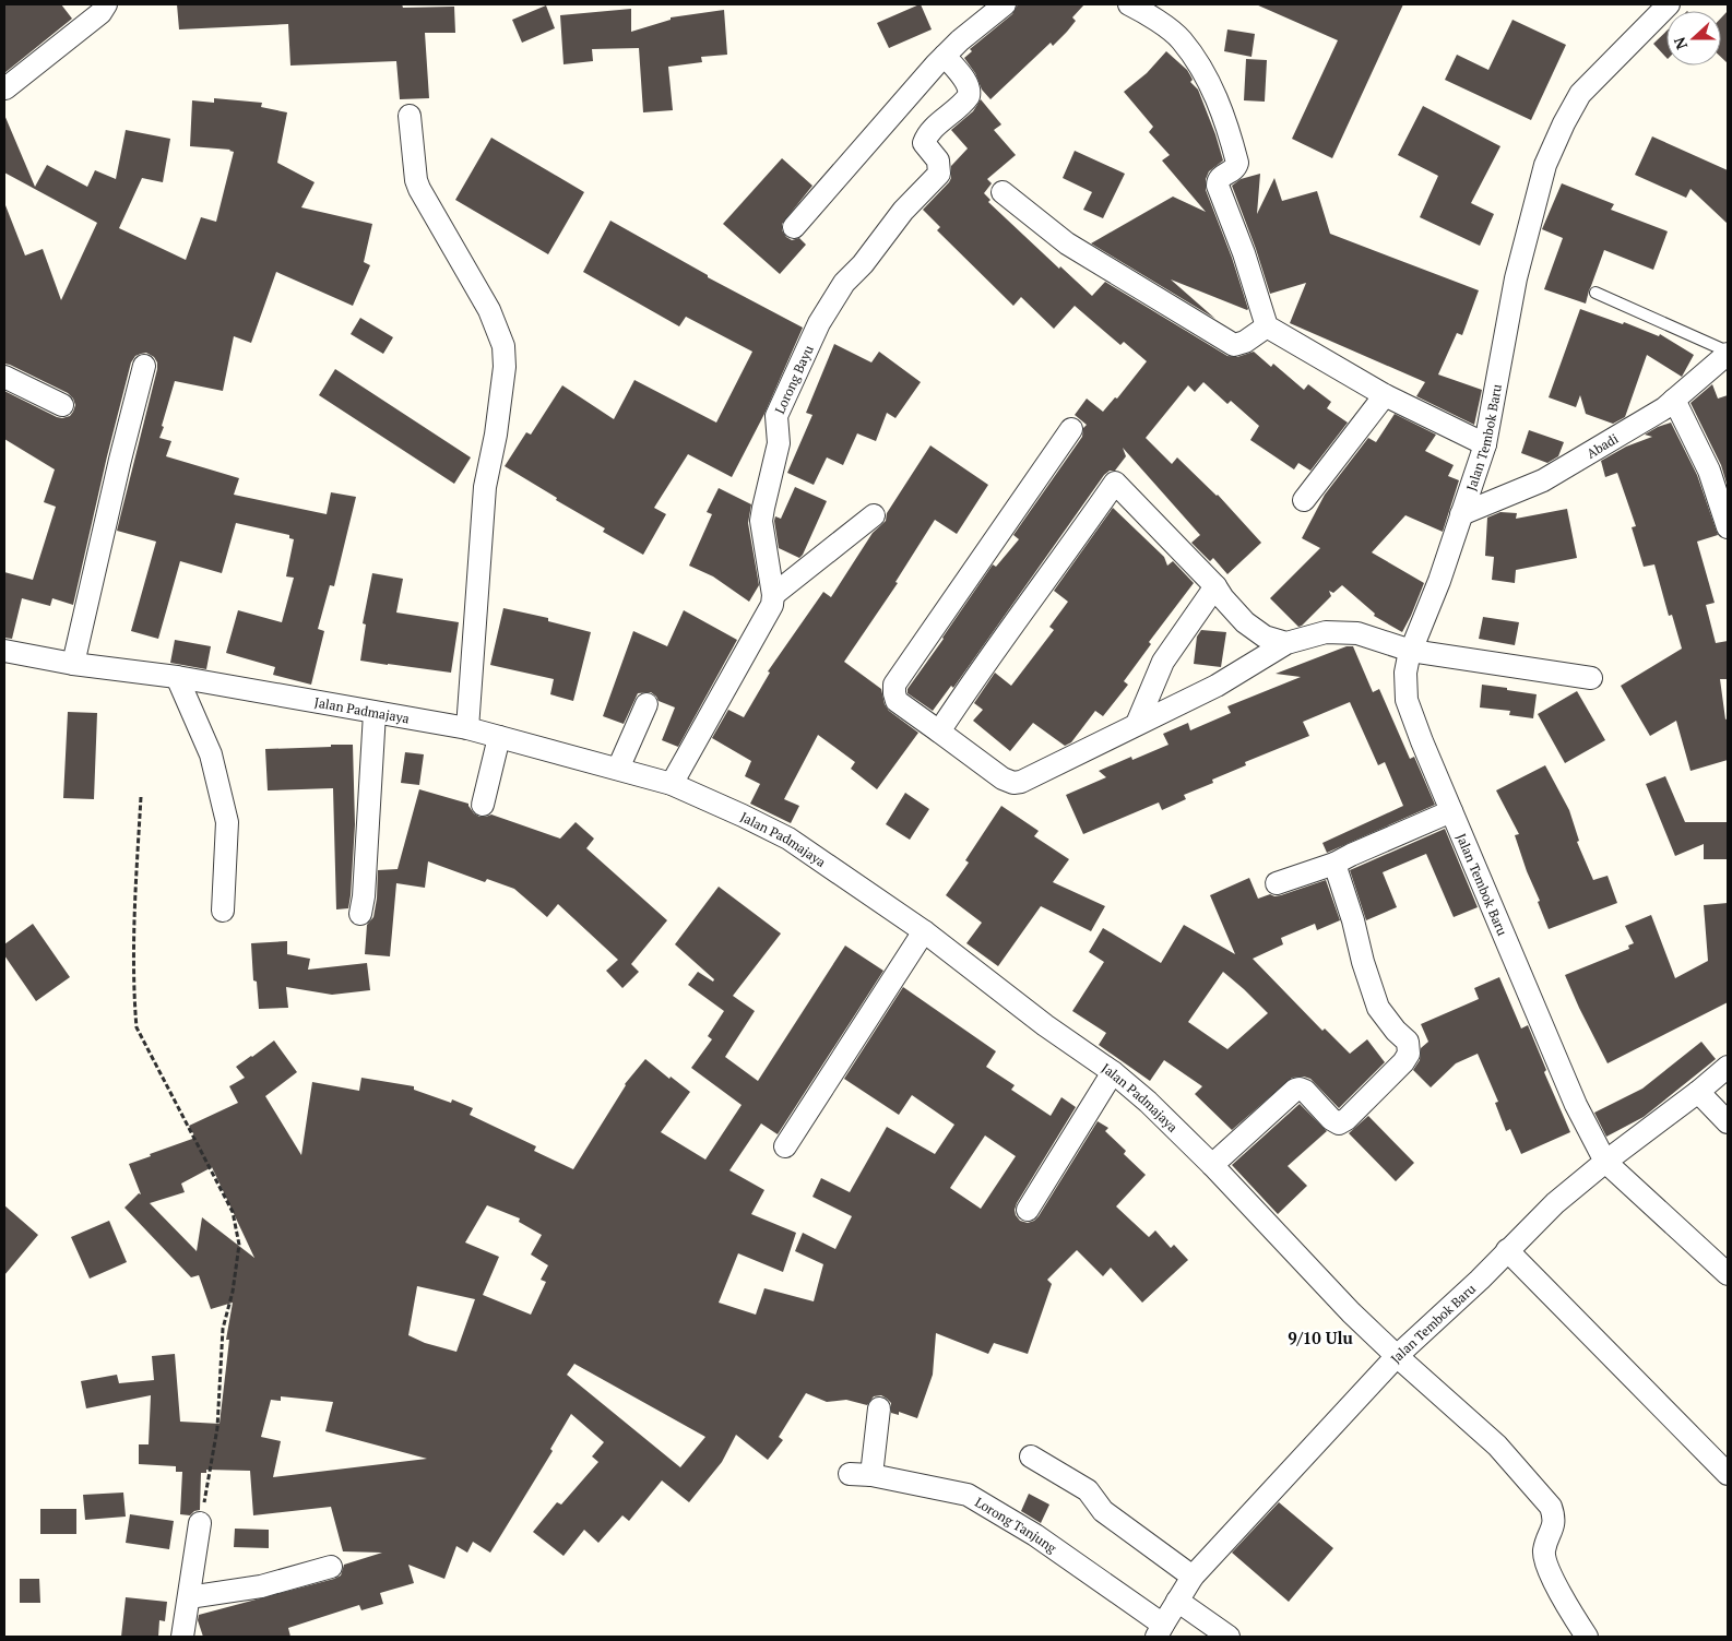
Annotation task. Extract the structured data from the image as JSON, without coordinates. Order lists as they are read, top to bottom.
{
  "streets": {
    "street": [
      "Lorong Bayu",
      "Jalan Tembok Baru",
      "Abadi",
      "Jalan Padmajaya",
      "Lorong Tanjung"
    ]
  },
  "crossings": [
    ["Lorong Bayu", "Jalan Padmajaya"],
    ["Jalan Tembok Baru", "Abadi"],
    ["Jalan Tembok Baru", "Jalan Padmajaya"],
    ["Jalan Tembok Baru", "Lorong Tanjung"]
  ],
  "districts": ["9/10 Ulu"],
  "north": "left"
}
